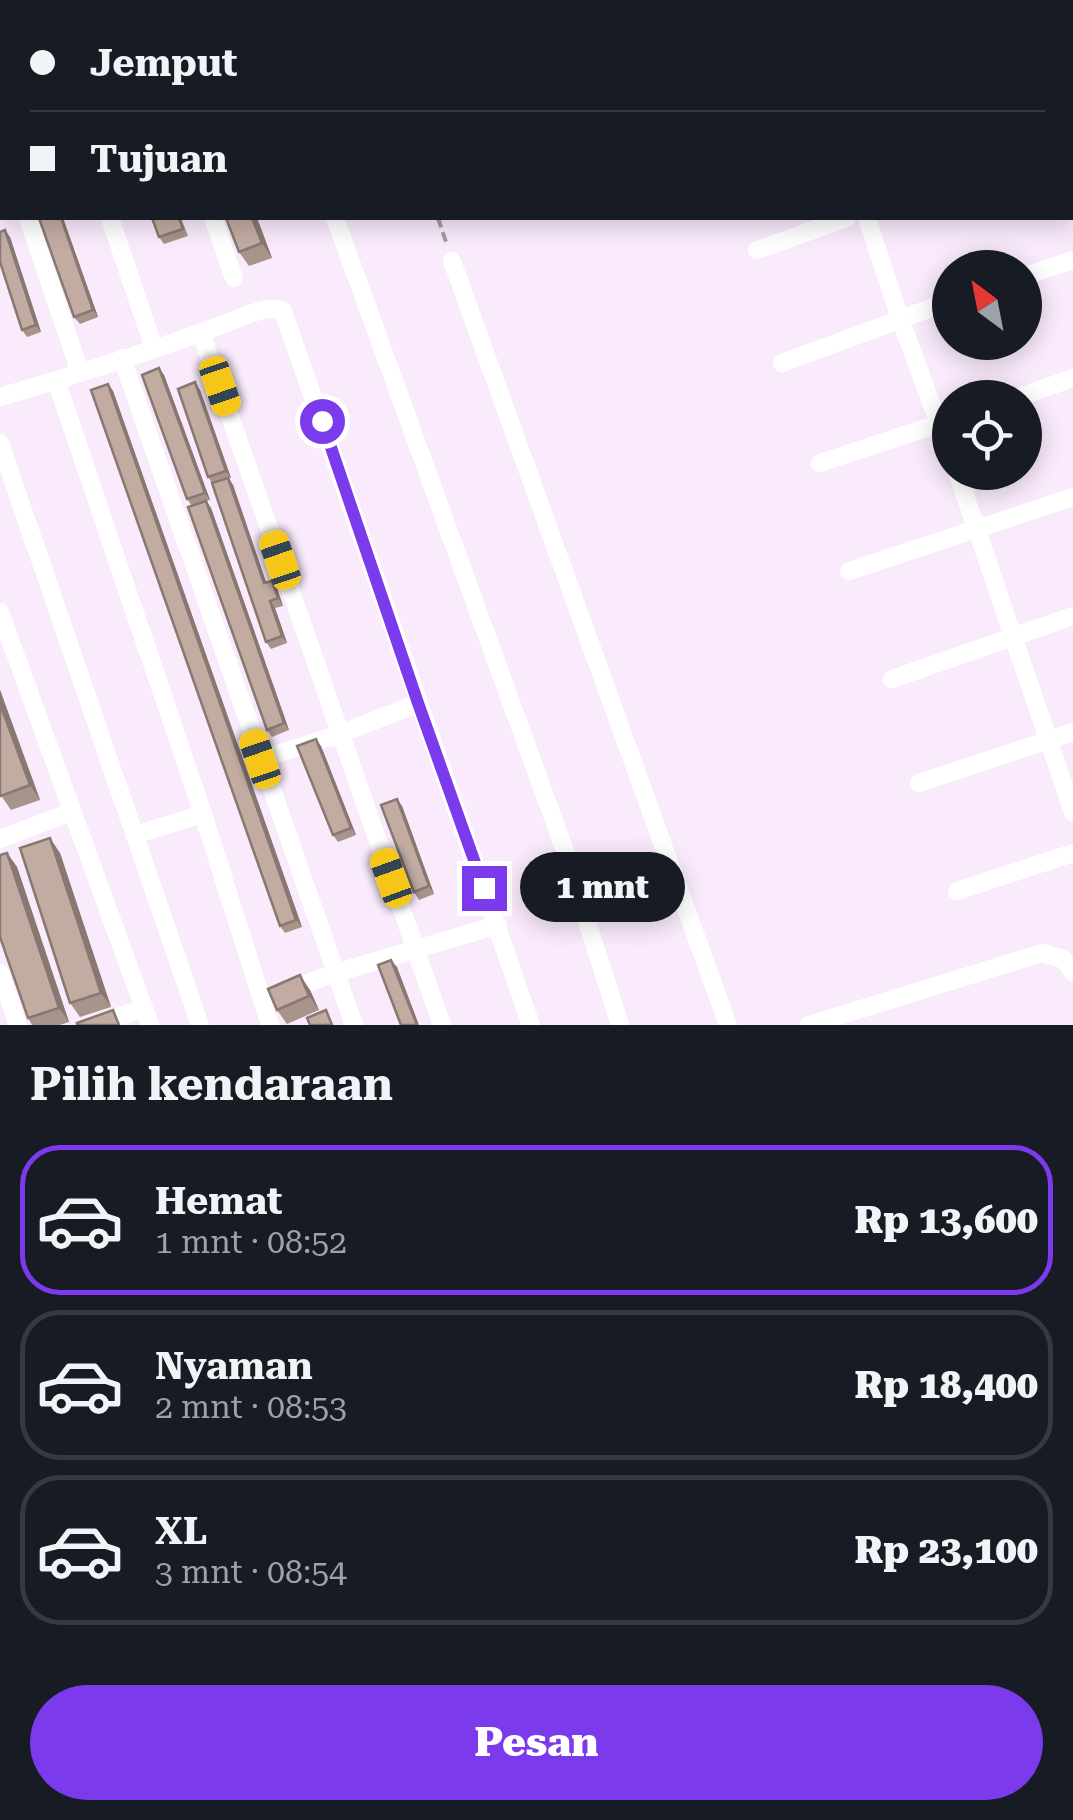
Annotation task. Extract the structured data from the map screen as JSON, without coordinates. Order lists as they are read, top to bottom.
{
  "north": "top left",
  "page": {
    "banner": ["Jemput", "Tujuan"],
    "bubble": "1 mnt",
    "heading": "Pilih kendaraan",
    "list": [
      {
        "name": "Hemat",
        "note": "1 mnt · 08:52",
        "value": "Rp 13,600"
      },
      {
        "name": "Nyaman",
        "note": "2 mnt · 08:53",
        "value": "Rp 18,400"
      },
      {
        "name": "XL",
        "note": "3 mnt · 08:54",
        "value": "Rp 23,100"
      }
    ],
    "buttons": "Pesan"
  }
}
